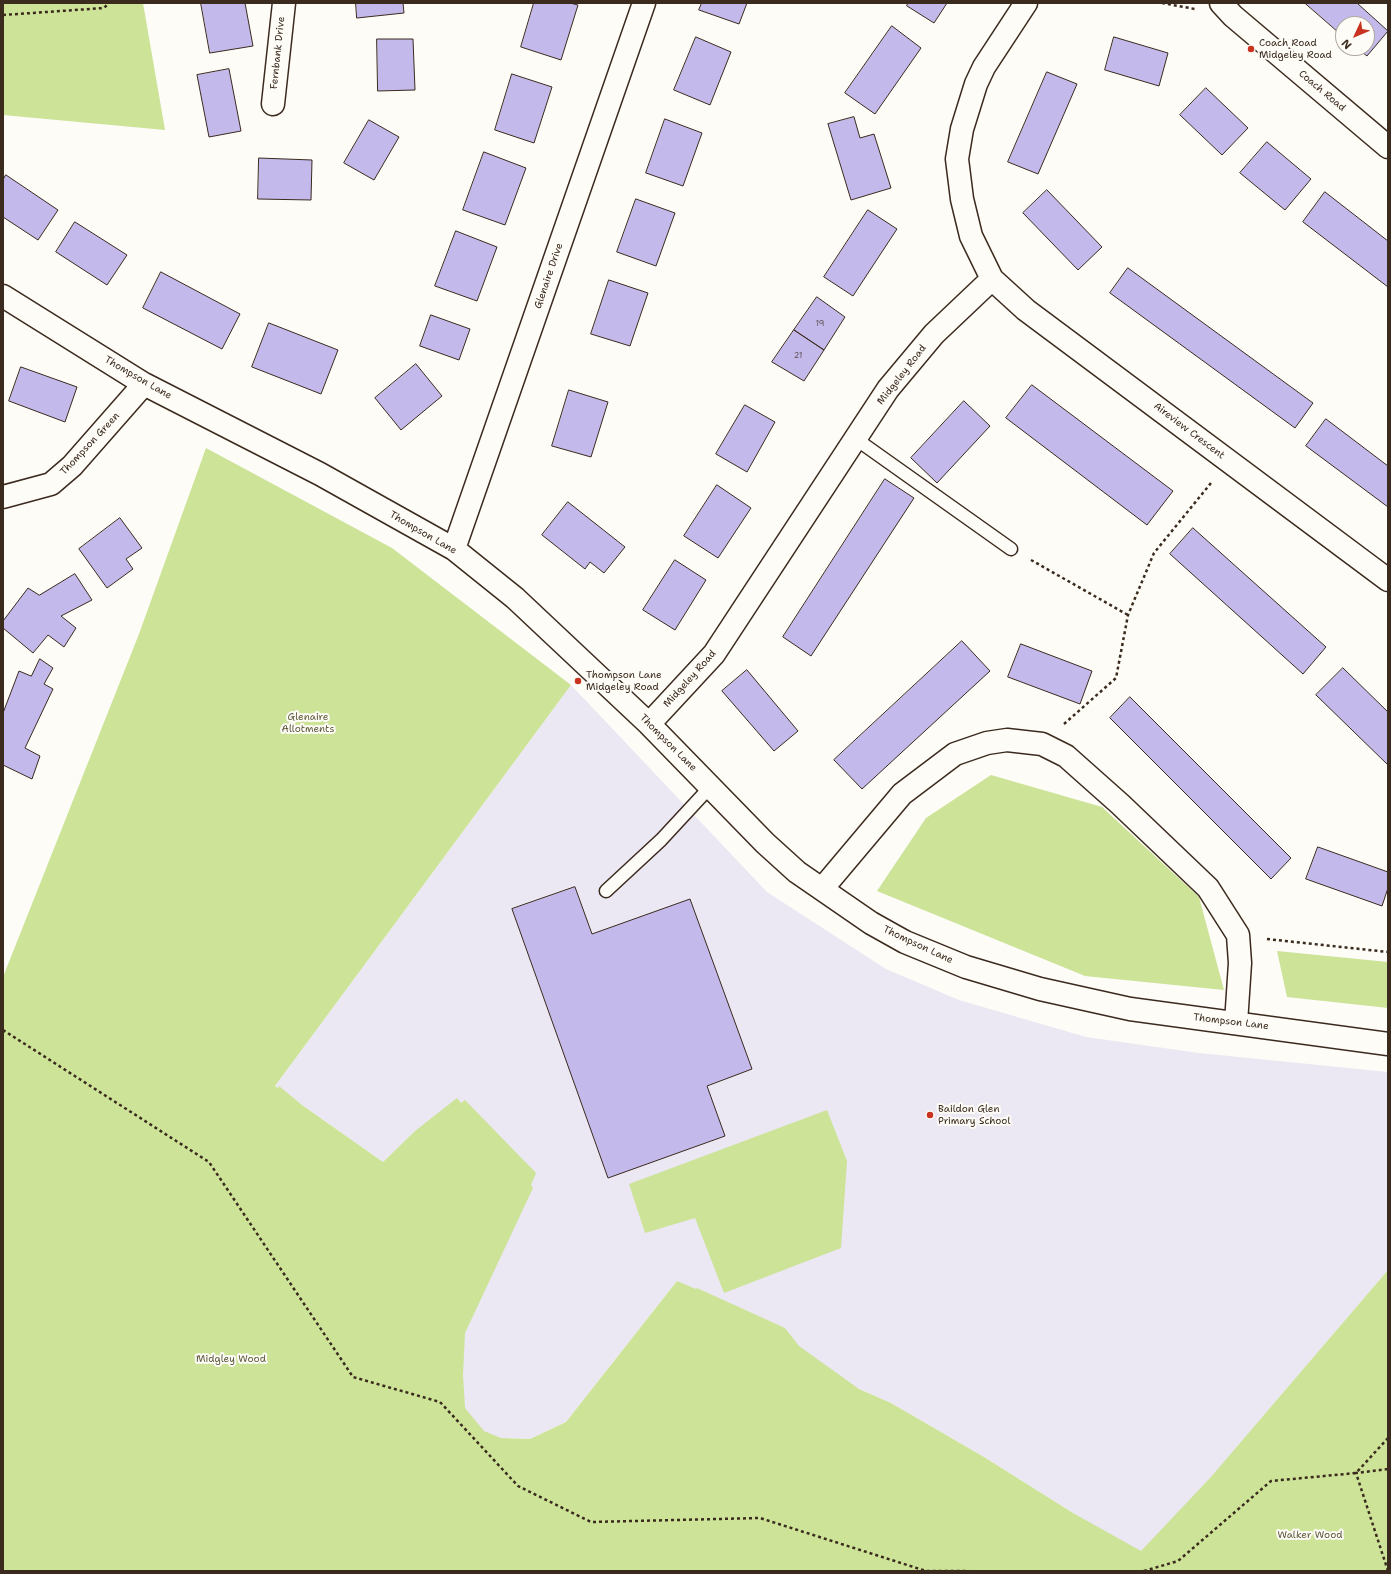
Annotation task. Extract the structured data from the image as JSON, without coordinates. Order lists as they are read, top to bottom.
{
  "streets": {
    "street": [
      "Fernbank Drive",
      "Coach Road",
      "Glenaire Drive",
      "Midgeley Road",
      "Thompson Lane",
      "Aireview Crescent",
      "Thompson Green"
    ]
  },
  "crossings": [
    ["Glenaire Drive", "Thompson Lane"],
    ["Midgeley Road", "Thompson Lane"],
    ["Midgeley Road", "Aireview Crescent"],
    ["Thompson Lane", "Thompson Green"]
  ],
  "parks": ["Glenaire Allotments", "Midgley Wood", "Walker Wood"],
  "places": ["Coach Road Midgeley Road", "Thompson Lane Midgeley Road", "Baildon Glen Primary School"],
  "house_numbers": ["19", "21"],
  "north": "bottom left"
}
